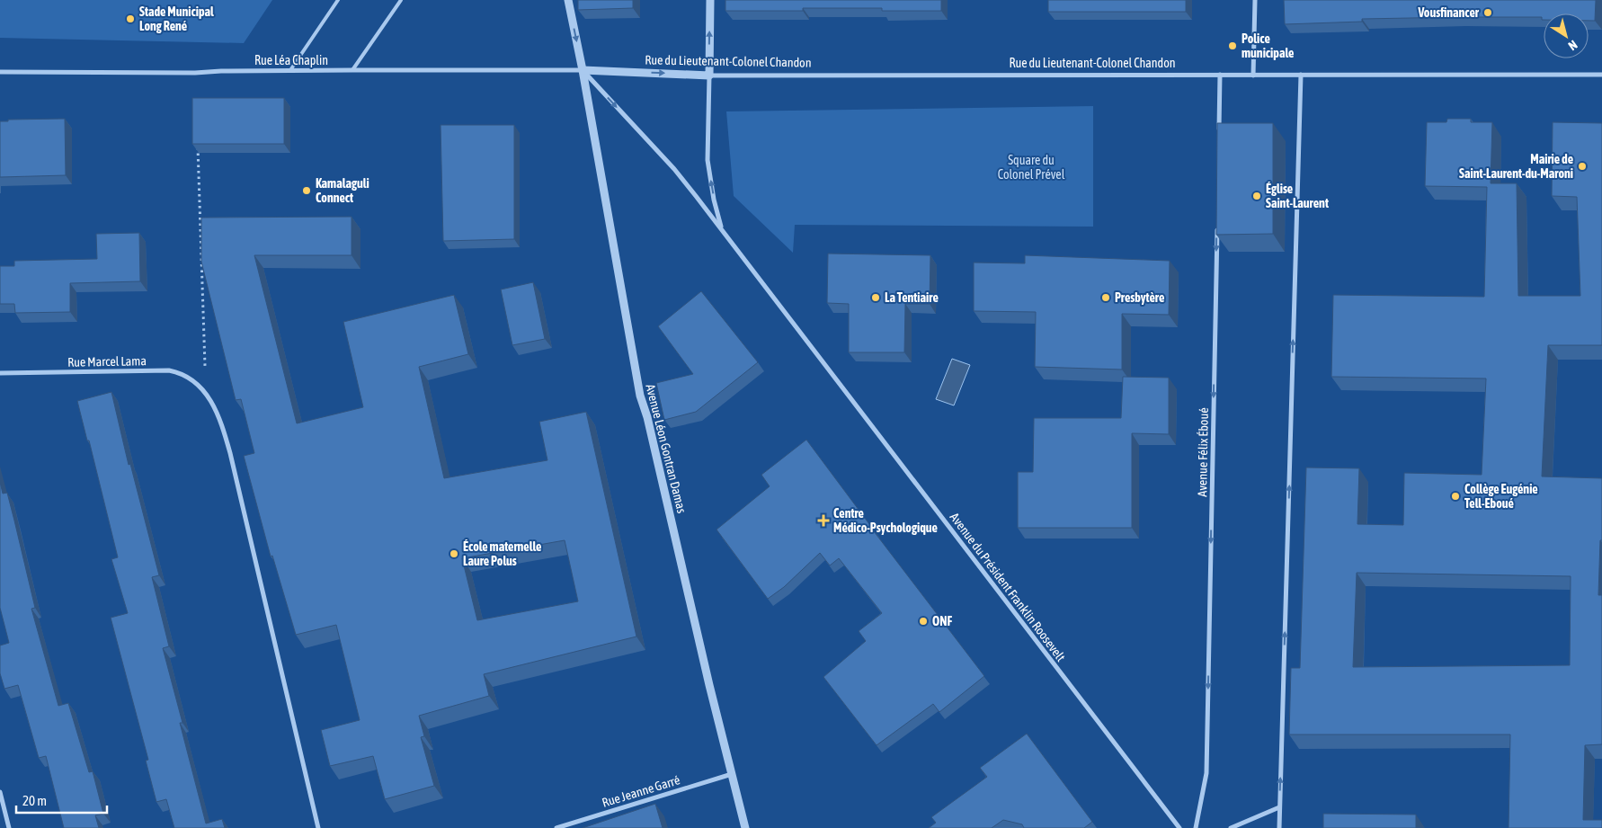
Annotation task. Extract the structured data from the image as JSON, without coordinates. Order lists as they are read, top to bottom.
{
  "streets": {
    "street": [
      "Rue Léa Chaplin",
      "Rue du Lieutenant-Colonel Chandon",
      "Rue Marcel Lama",
      "Avenue Léon Gontran Damas",
      "Avenue Félix Éboué",
      "Avenue du Président Franklin Roosevelt",
      "Rue Jeanne Garré"
    ]
  },
  "crossings": [
    ["Rue Léa Chaplin", "Rue du Lieutenant-Colonel Chandon"],
    ["Rue Léa Chaplin", "Avenue Léon Gontran Damas"],
    ["Rue Léa Chaplin", "Avenue du Président Franklin Roosevelt"],
    ["Rue du Lieutenant-Colonel Chandon", "Avenue Léon Gontran Damas"],
    ["Rue du Lieutenant-Colonel Chandon", "Avenue du Président Franklin Roosevelt"],
    ["Avenue Léon Gontran Damas", "Avenue du Président Franklin Roosevelt"],
    ["Avenue Léon Gontran Damas", "Rue Jeanne Garré"]
  ],
  "one_way": ["Avenue Félix Éboué"],
  "parks": ["Square du Colonel Prével"],
  "places": {
    "other": [
      "Vousfinancer",
      "Stade Municipal Long René",
      "Police municipale",
      "Mairie de Saint-Laurent-du-Maroni",
      "Kamalaguli Connect",
      "Église Saint-Laurent",
      "La Tentiaire",
      "Presbytère",
      "Collège Eugénie Tell-Eboué",
      "École maternelle Laure Polus",
      "ONF"
    ],
    "health": ["Centre Médico-Psychologique"]
  },
  "scale_bar": "20 m",
  "north": "bottom right"
}
